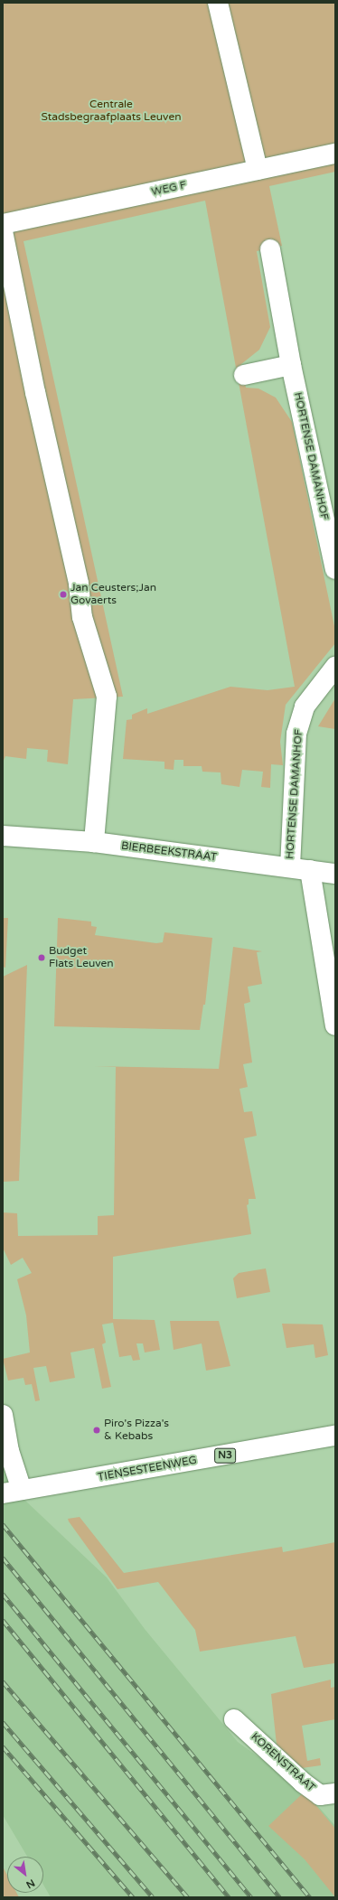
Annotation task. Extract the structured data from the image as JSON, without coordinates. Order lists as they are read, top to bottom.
{
  "streets": {
    "street": [
      "WEG F",
      "HORTENSE DAMANHOF",
      "BIERBEEKSTRAAT",
      "N3",
      "TIENSESTEENWEG",
      "KORENSTRAAT"
    ]
  },
  "crossings": [
    ["HORTENSE DAMANHOF", "BIERBEEKSTRAAT"]
  ],
  "parks": ["Centrale Stadsbegraafplaats Leuven"],
  "places": ["Jan Ceusters;Jan Govaerts", "Budget Flats Leuven", "Piro's Pizza's & Kebabs"],
  "north": "bottom right"
}
